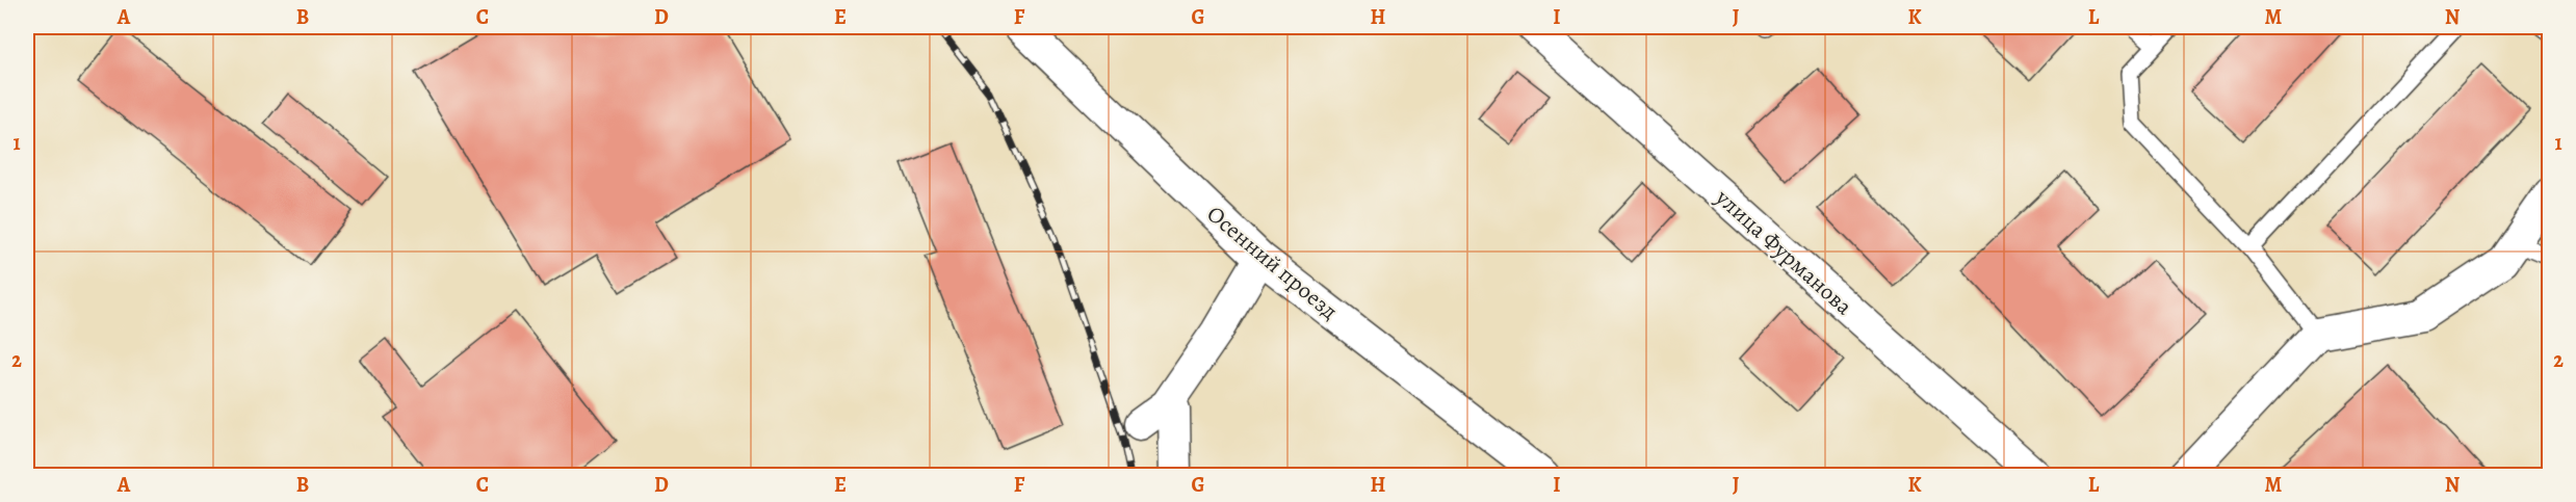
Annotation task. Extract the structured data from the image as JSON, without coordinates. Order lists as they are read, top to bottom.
{
  "streets": {
    "street": ["улица Фурманова", "Осенний проезд"]
  },
  "grid": {
    "columns": [
      "A",
      "B",
      "C",
      "D",
      "E",
      "F",
      "G",
      "H",
      "I",
      "J",
      "K",
      "L",
      "M",
      "N"
    ],
    "rows": ["1", "2"]
  }
}
